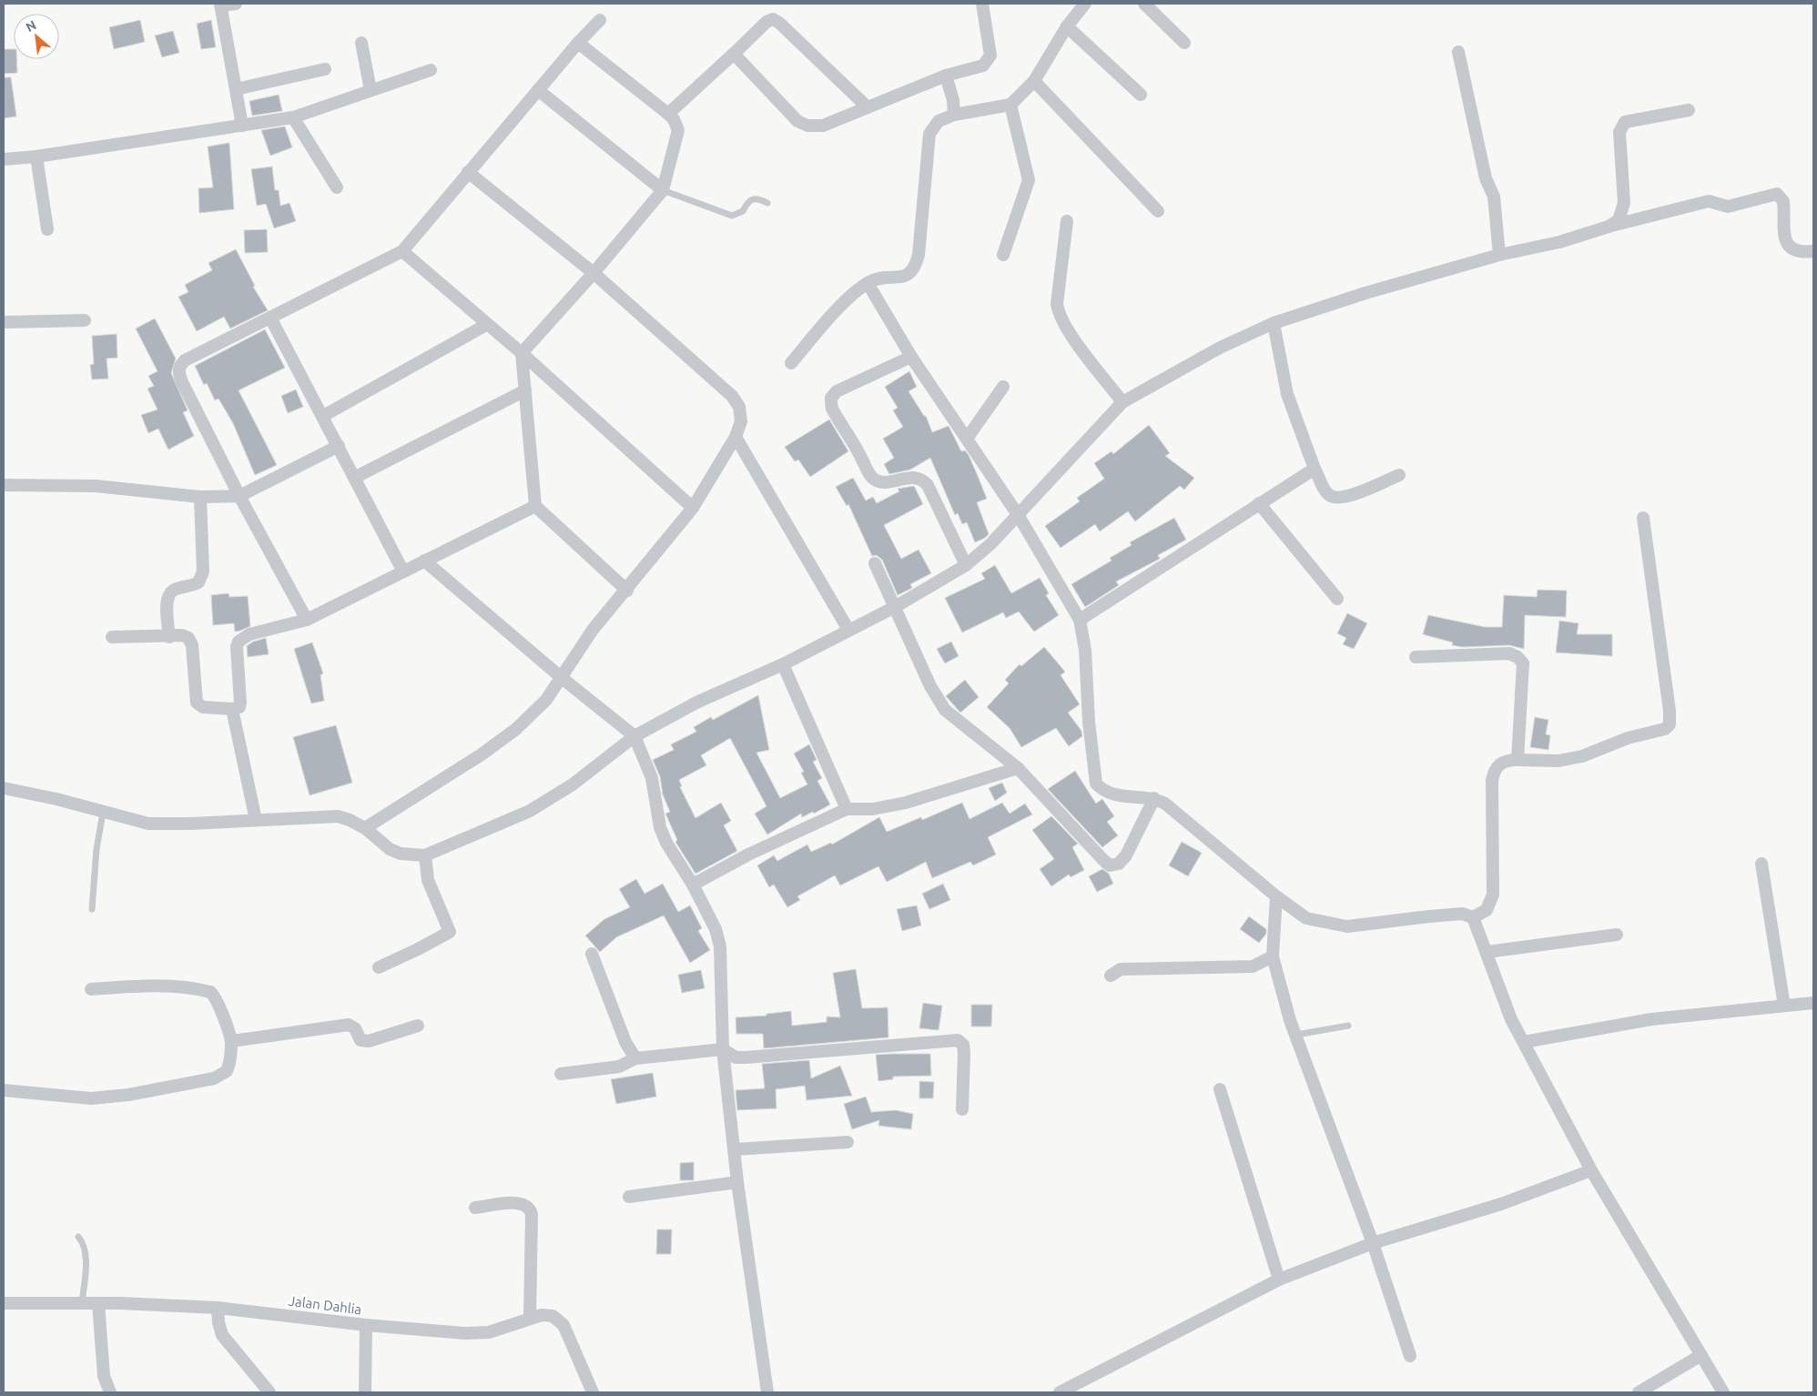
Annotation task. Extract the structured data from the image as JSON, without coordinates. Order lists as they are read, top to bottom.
{
  "streets": {
    "street": ["Jalan Dahlia"]
  },
  "north": "top left"
}
